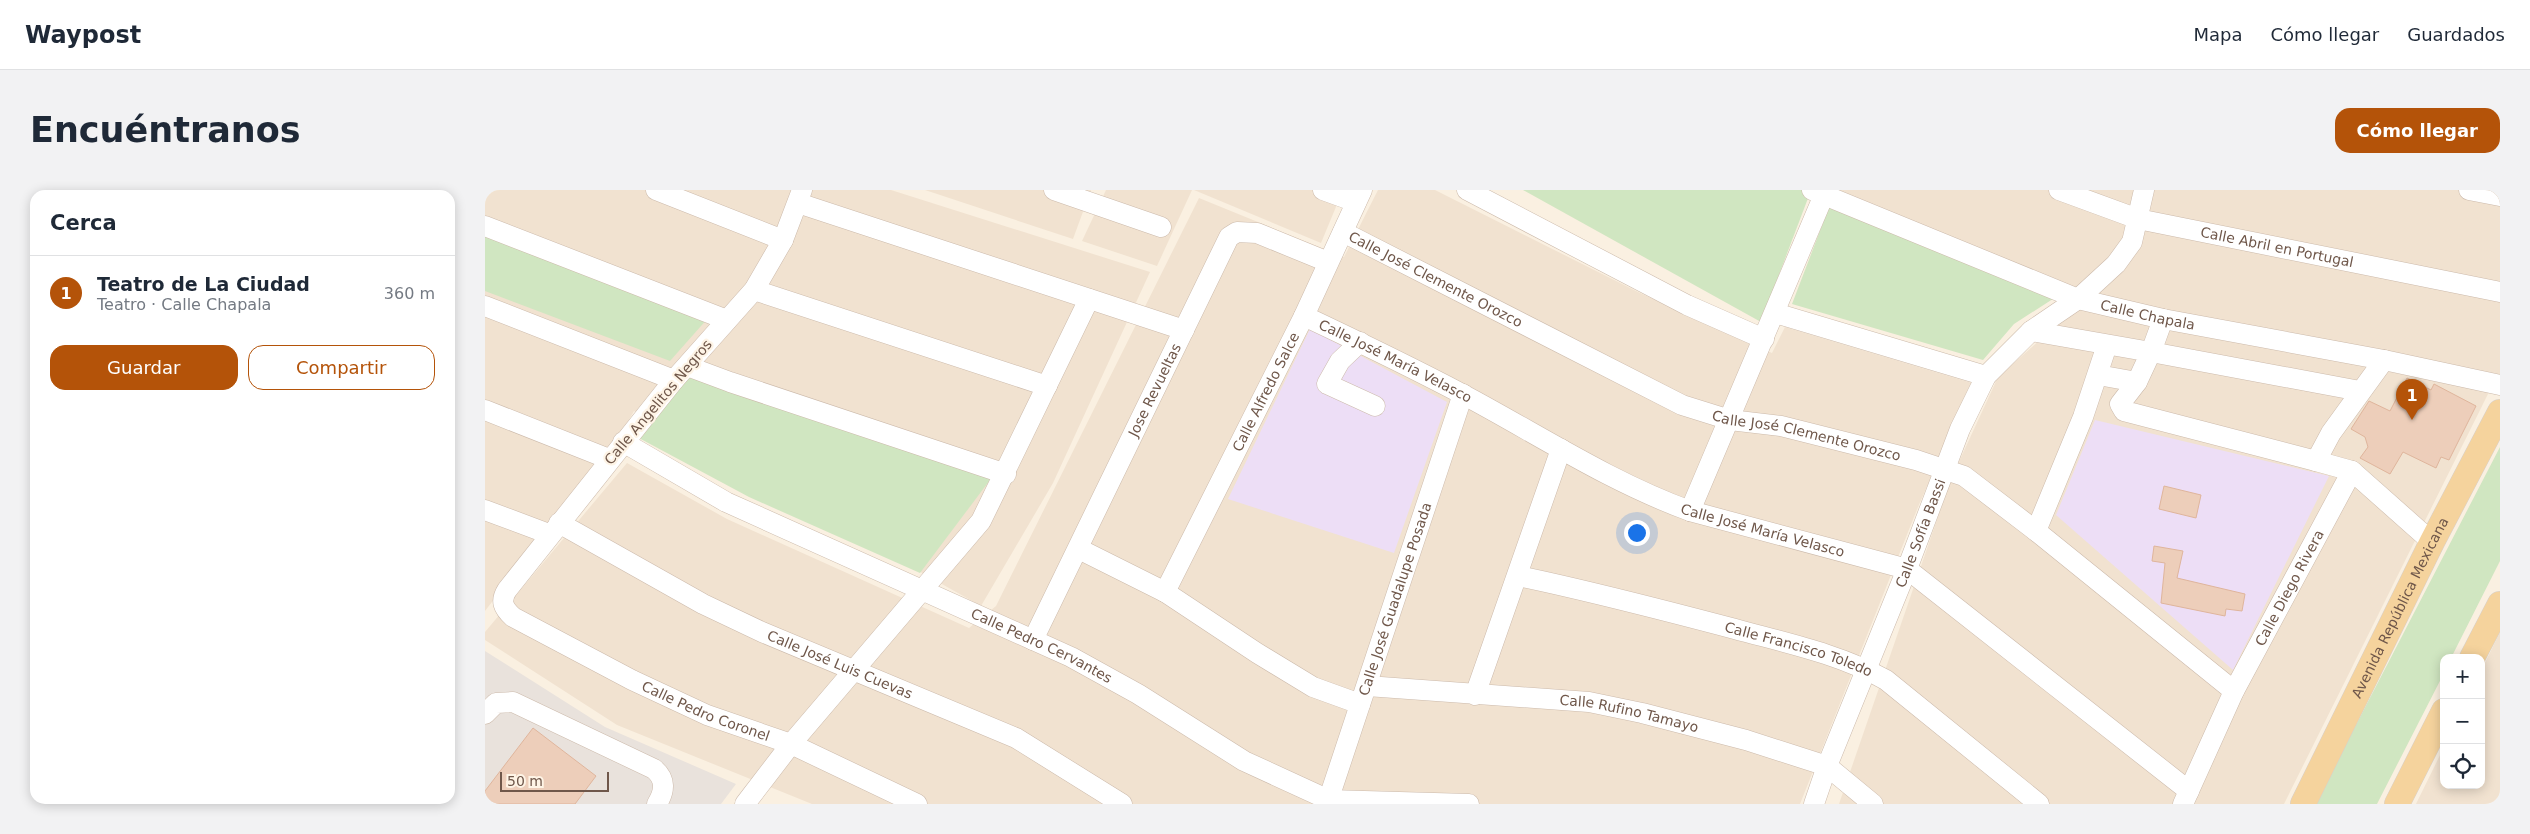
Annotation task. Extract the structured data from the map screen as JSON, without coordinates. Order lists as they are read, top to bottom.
{
  "streets": {
    "main road": ["Avenida República Mexicana"],
    "street": [
      "Calle Abril en Portugal",
      "Calle José Clemente Orozco",
      "Calle Chapala",
      "Calle José María Velasco",
      "Jose Revueltas",
      "Calle Alfredo Salce",
      "Calle Angelitos Negros",
      "Calle Sofía Bassi",
      "Calle Diego Rivera",
      "Calle José Guadalupe Posada",
      "Calle Pedro Cervantes",
      "Calle Francisco Toledo",
      "Calle José Luis Cuevas",
      "Calle Pedro Coronel",
      "Calle Rufino Tamayo"
    ]
  },
  "crossings": [
    ["Calle Abril en Portugal", "Calle Sofía Bassi"],
    ["Calle José Clemente Orozco", "Calle Alfredo Salce"],
    ["Calle José Clemente Orozco", "Calle Sofía Bassi"],
    ["Calle José Clemente Orozco", "Calle Diego Rivera"],
    ["Calle Chapala", "Calle Sofía Bassi"],
    ["Calle José María Velasco", "Calle Alfredo Salce"],
    ["Calle José María Velasco", "Calle Sofía Bassi"],
    ["Calle José María Velasco", "Calle Diego Rivera"],
    ["Calle José María Velasco", "Calle José Guadalupe Posada"],
    ["Jose Revueltas", "Calle Alfredo Salce"],
    ["Jose Revueltas", "Calle Pedro Cervantes"],
    ["Jose Revueltas", "Calle Rufino Tamayo"],
    ["Calle Alfredo Salce", "Calle Rufino Tamayo"],
    ["Calle Angelitos Negros", "Calle Pedro Cervantes"],
    ["Calle Angelitos Negros", "Calle José Luis Cuevas"],
    ["Calle Angelitos Negros", "Calle Pedro Coronel"],
    ["Calle Sofía Bassi", "Calle Francisco Toledo"],
    ["Calle Sofía Bassi", "Calle Rufino Tamayo"],
    ["Calle José Guadalupe Posada", "Calle Pedro Cervantes"],
    ["Calle José Guadalupe Posada", "Calle Rufino Tamayo"]
  ],
  "scale_bar": "50 m",
  "page": {
    "header": "Waypost",
    "nav": ["Mapa", "Cómo llegar", "Guardados"],
    "buttons": [
      "Cómo llegar",
      ["Guardar", "Compartir"]
    ],
    "title": "Encuéntranos",
    "heading": "Cerca",
    "list": [
      {
        "mark": "1",
        "name": "Teatro de La Ciudad",
        "note": "Teatro · Calle Chapala",
        "value": "360 m"
      }
    ],
    "pins": "1",
    "map_buttons": ["+", "−"],
    "scale": "50 m"
  }
}
